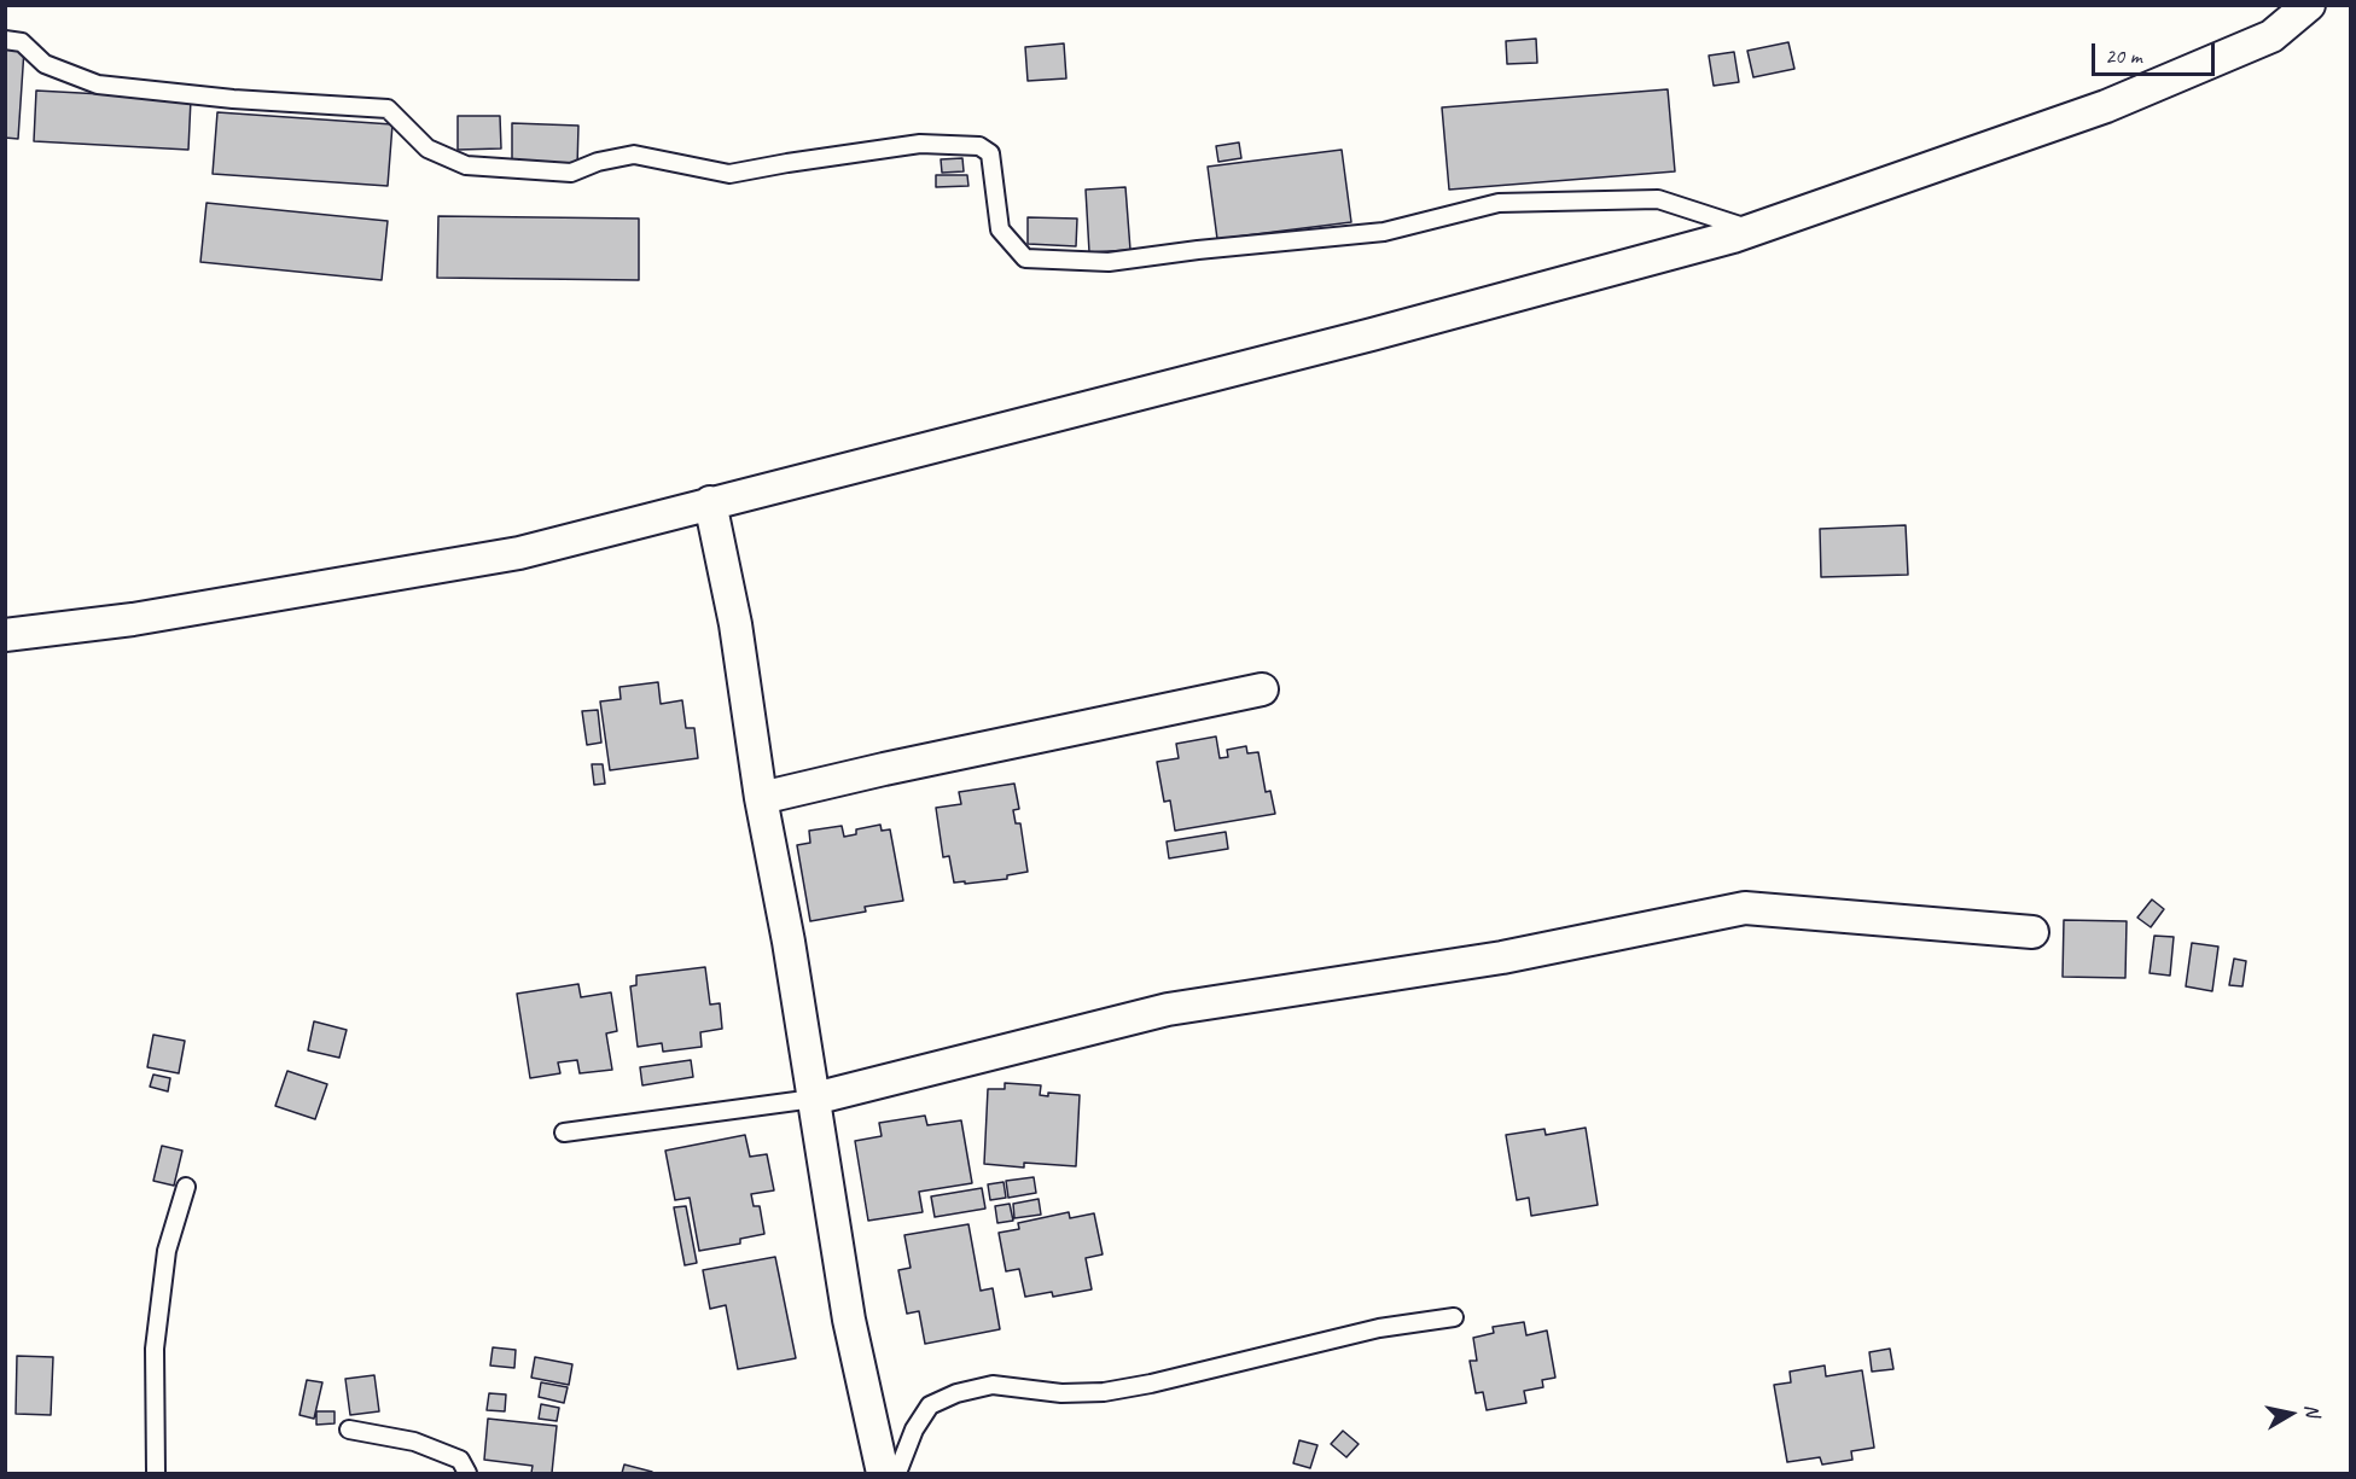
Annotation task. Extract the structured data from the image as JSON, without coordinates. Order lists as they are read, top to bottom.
{
  "scale_bar": "20 m",
  "north": "right"
}
